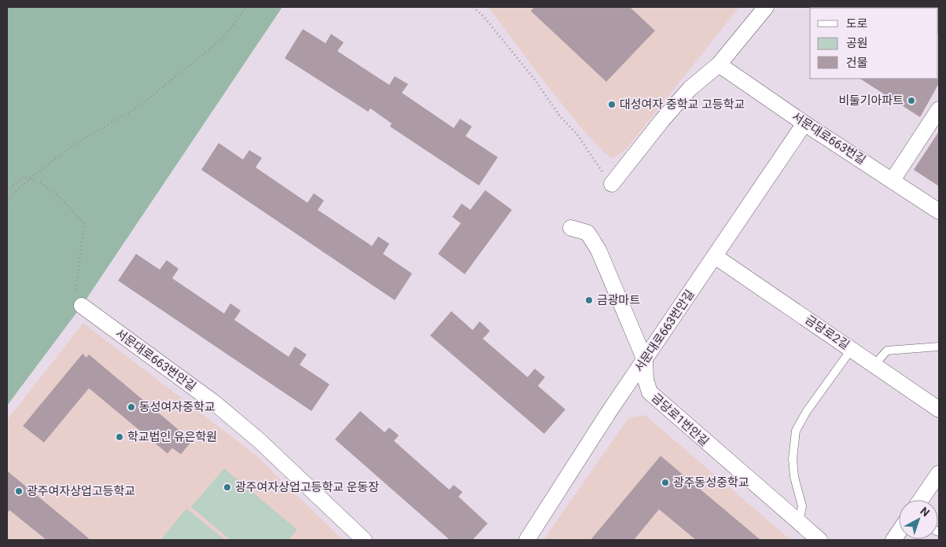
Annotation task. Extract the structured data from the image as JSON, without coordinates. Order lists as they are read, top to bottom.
{
  "streets": {
    "street": [
      "서문대로663번길",
      "서문대로663번안길",
      "금당로2길",
      "금당로1번안길"
    ]
  },
  "crossings": [
    ["서문대로663번길", "서문대로663번안길"],
    ["서문대로663번안길", "금당로2길"],
    ["서문대로663번안길", "금당로1번안길"]
  ],
  "places": [
    "비둘기아파트",
    "대성여자 중학교 고등학교",
    "금광마트",
    "동성여자중학교",
    "학교법인 유은학원",
    "광주동성중학교",
    "광주여자상업고등학교 운동장",
    "광주여자상업고등학교"
  ],
  "legend": ["도로", "공원", "건물"],
  "north": "top right"
}
